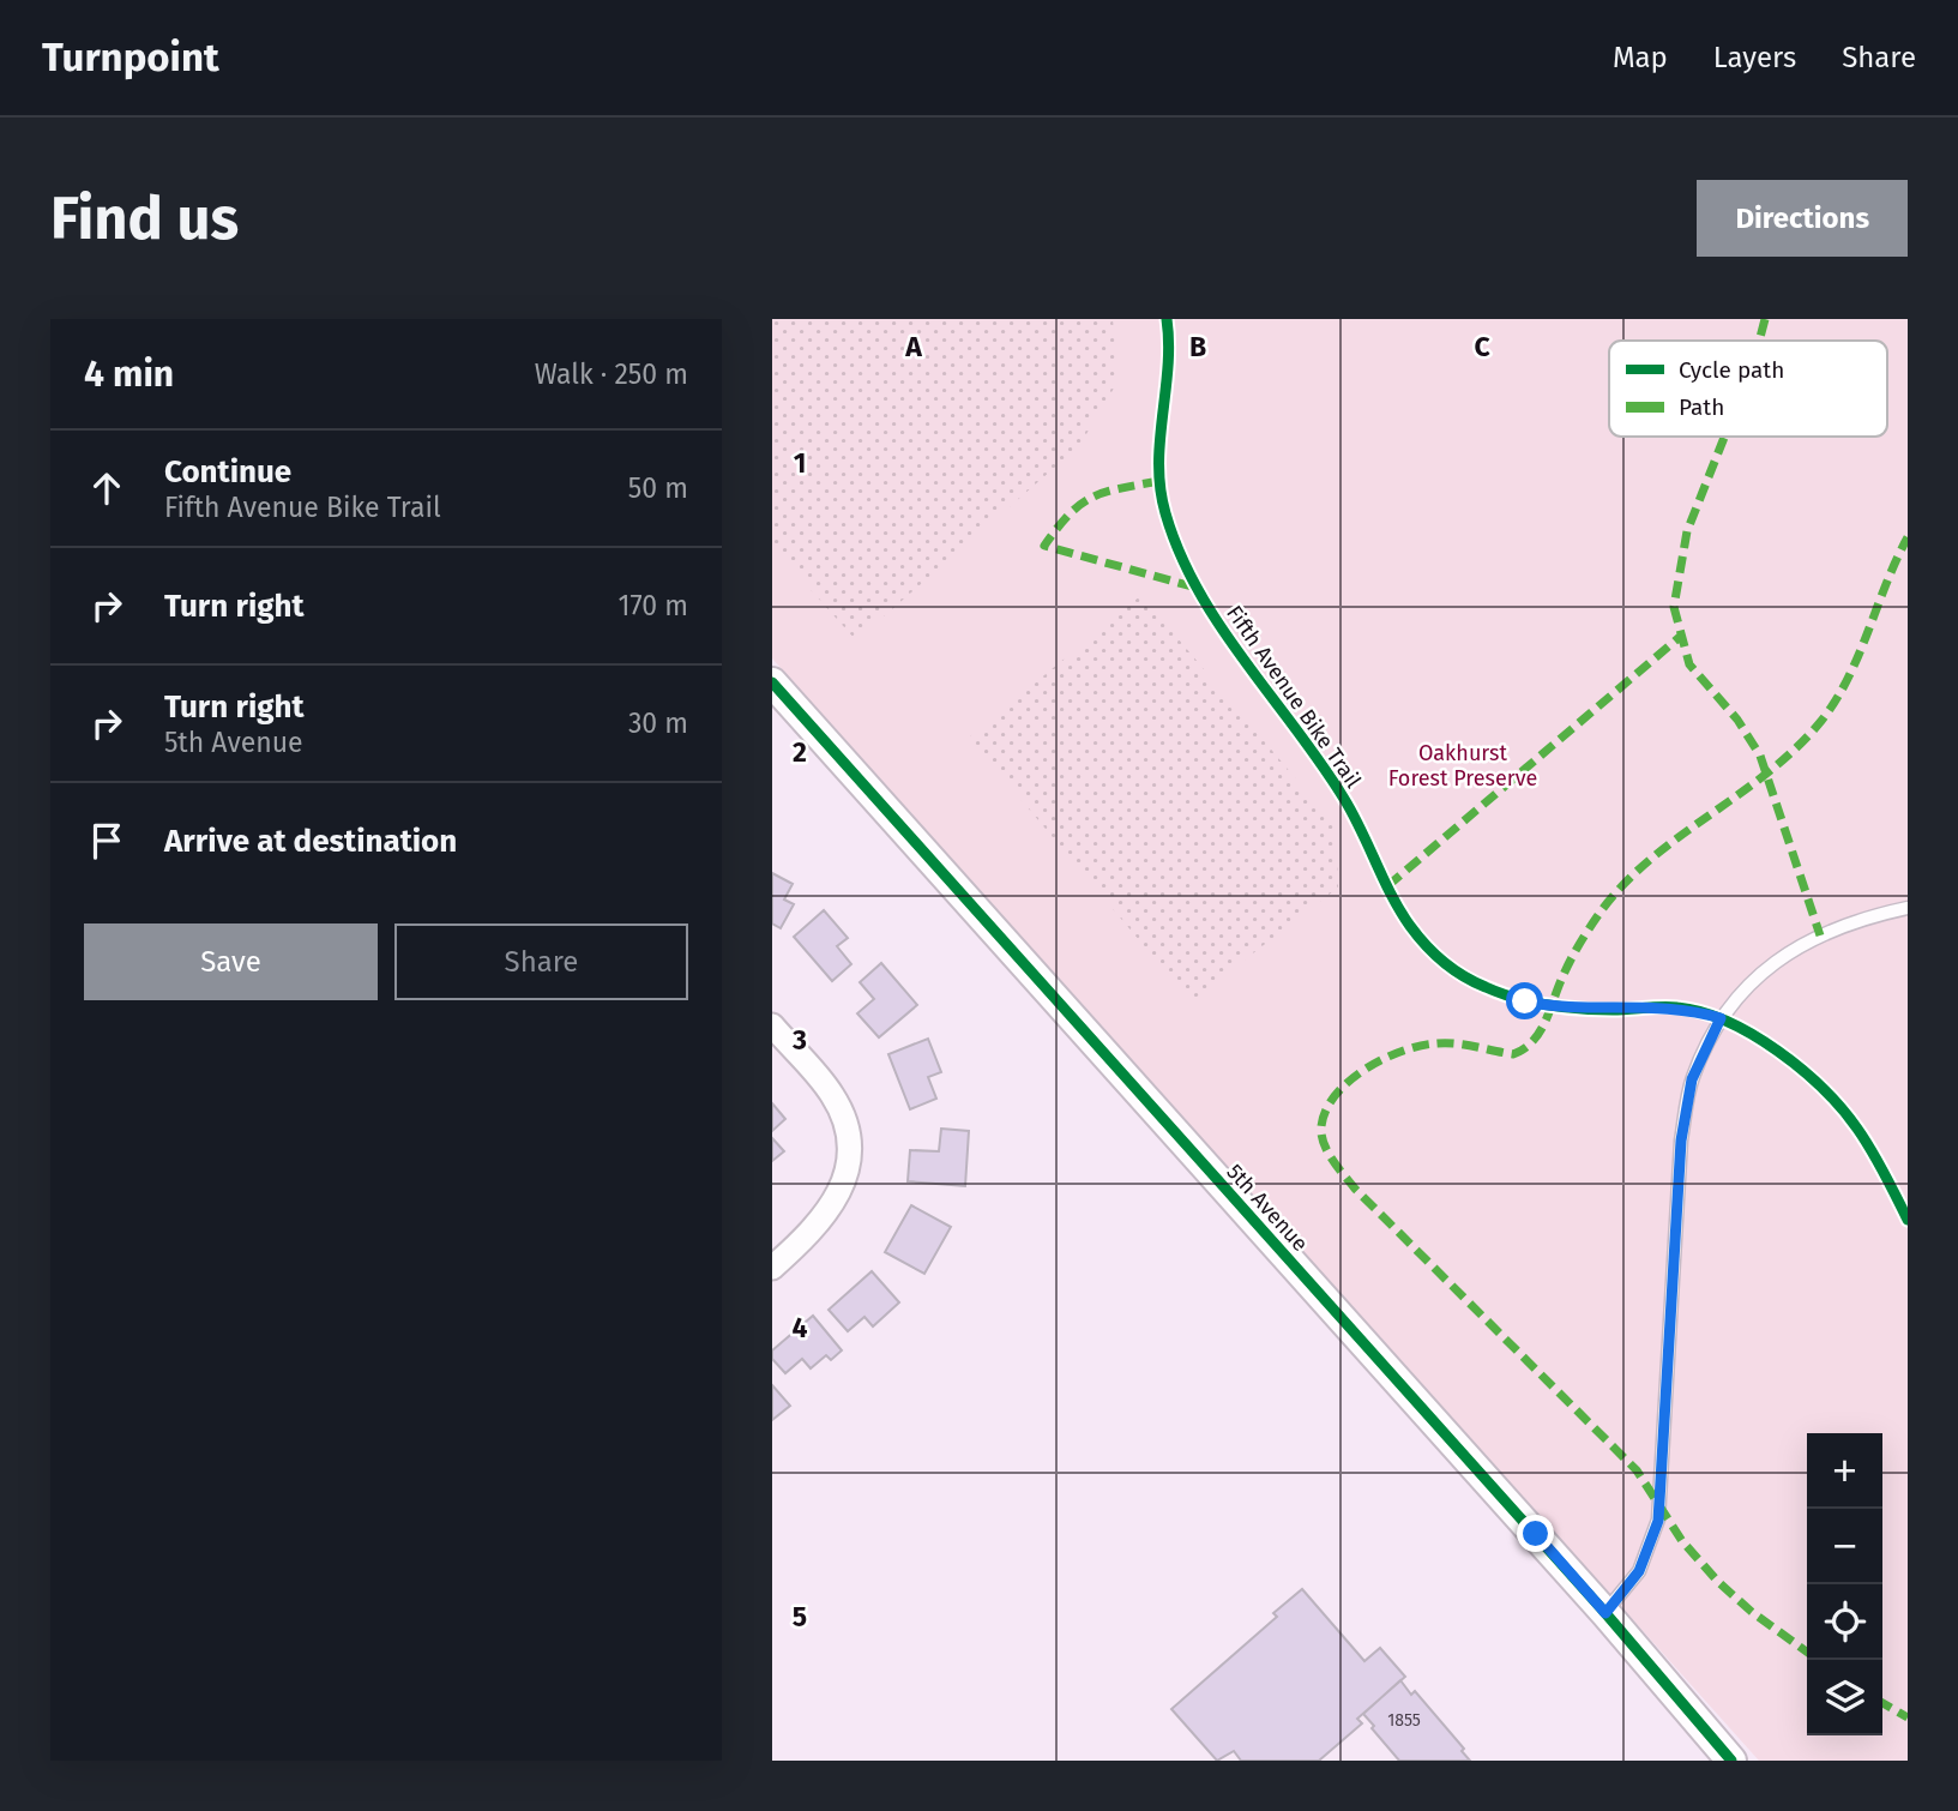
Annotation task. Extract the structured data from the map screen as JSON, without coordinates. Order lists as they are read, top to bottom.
{
  "streets": {
    "street": ["5th Avenue"],
    "cycle path": ["Fifth Avenue Bike Trail"]
  },
  "parks": ["Oakhurst Forest Preserve"],
  "house_numbers": ["1855"],
  "legend": ["Cycle path", "Path"],
  "page": {
    "header": "Turnpoint",
    "nav": ["Map", "Layers", "Share"],
    "buttons": [
      "Directions",
      ["Save", "Share"]
    ],
    "title": "Find us",
    "heading": ["4 min", "Walk · 250 m"],
    "list": [
      ["Continue", "Fifth Avenue Bike Trail", "50 m"],
      ["Turn right", "170 m"],
      ["Turn right", "5th Avenue", "30 m"],
      "Arrive at destination"
    ],
    "map_buttons": ["+", "−"]
  },
  "grid": {
    "columns": ["A", "B", "C"],
    "rows": [
      "1",
      "2",
      "3",
      "4",
      "5"
    ]
  }
}
